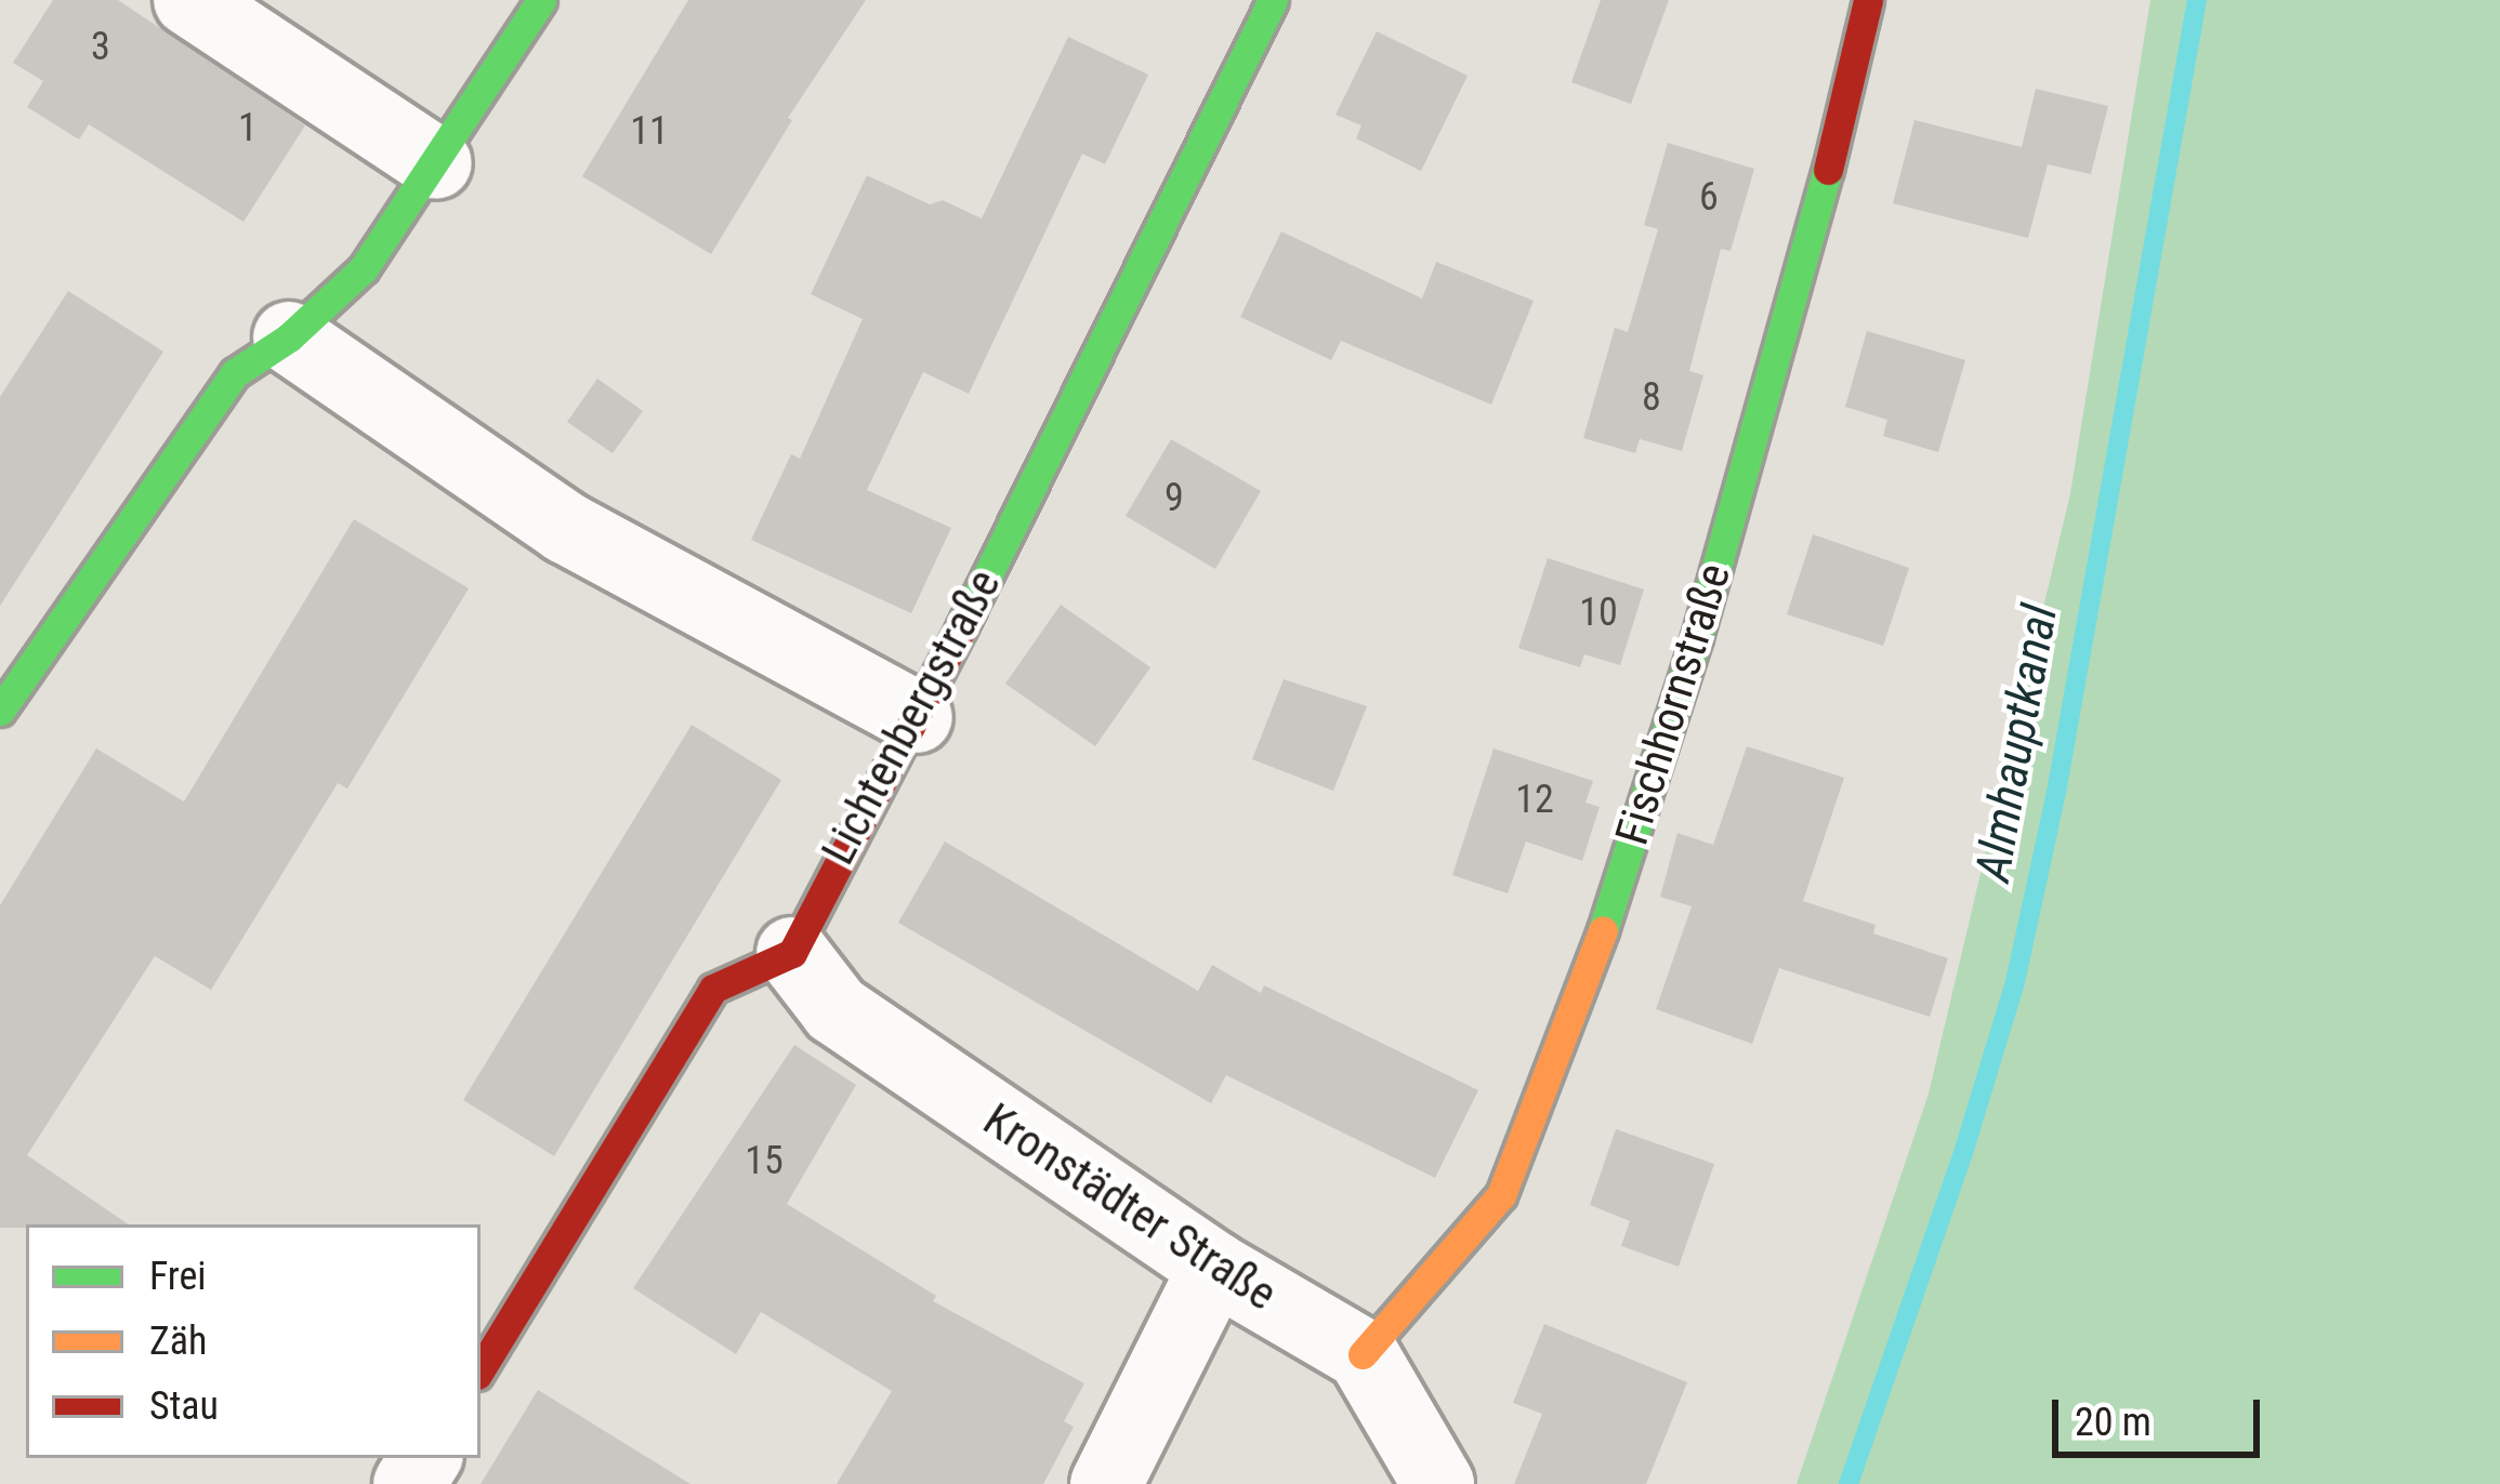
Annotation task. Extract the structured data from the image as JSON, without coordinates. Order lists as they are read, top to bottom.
{
  "streets": {
    "street": ["Fischhornstraße", "Lichtenbergstraße", "Kronstädter Straße"]
  },
  "crossings": [
    ["Fischhornstraße", "Kronstädter Straße"],
    ["Lichtenbergstraße", "Kronstädter Straße"]
  ],
  "water": ["Almhauptkanal"],
  "house_numbers": [
    "3",
    "1",
    "11",
    "6",
    "8",
    "9",
    "10",
    "12",
    "15"
  ],
  "legend": ["Frei", "Zäh", "Stau"],
  "scale_bar": "20 m"
}
